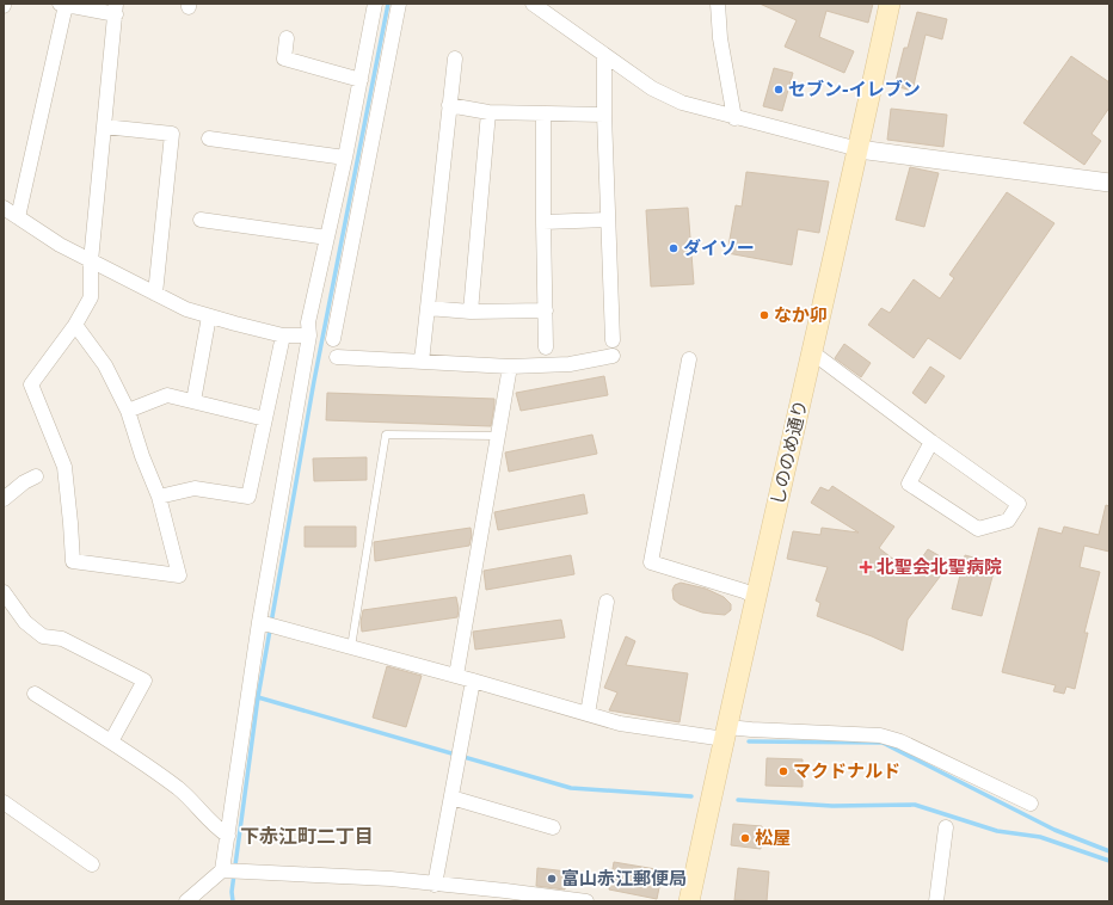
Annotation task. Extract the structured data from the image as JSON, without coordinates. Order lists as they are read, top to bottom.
{
  "streets": {
    "main road": ["しののめ通り"]
  },
  "districts": ["下赤江町二丁目"],
  "places": {
    "other": [
      "セブン-イレブン",
      "ダイソー",
      "なか卯",
      "マクドナルド",
      "松屋",
      "富山赤江郵便局"
    ],
    "health": ["北聖会北聖病院"]
  }
}
